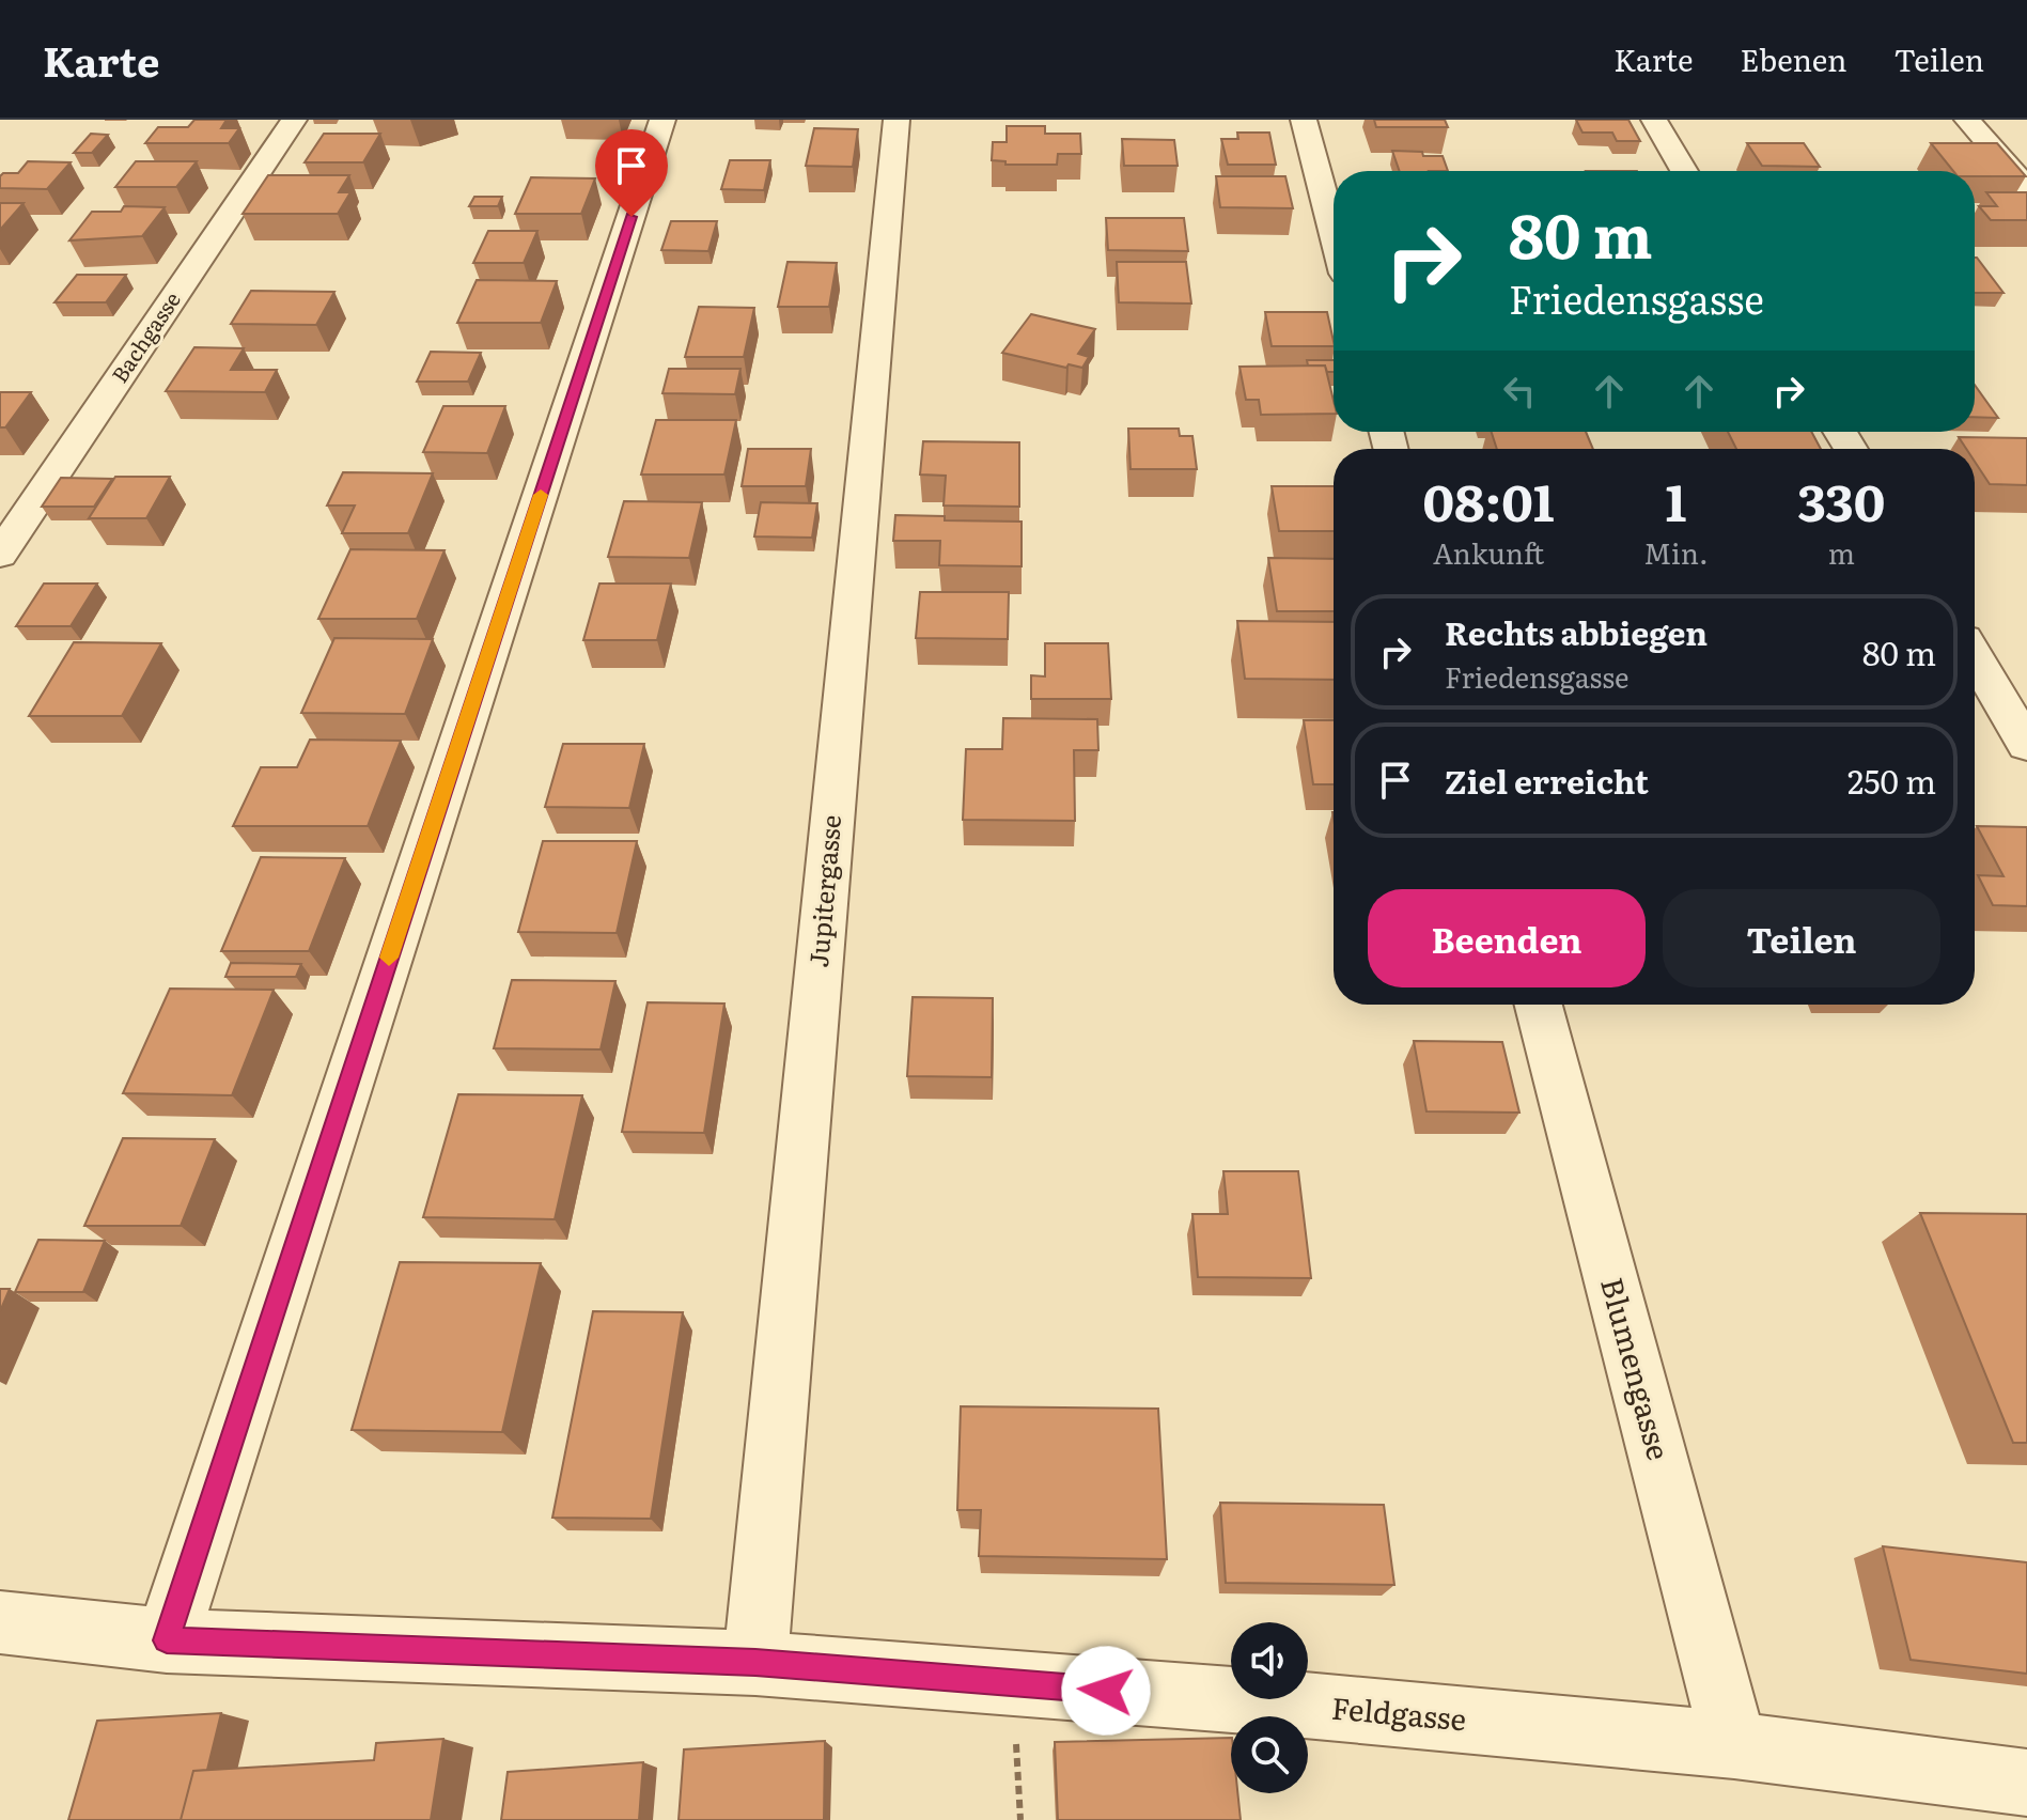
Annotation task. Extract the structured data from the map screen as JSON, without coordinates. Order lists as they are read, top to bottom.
{
  "streets": {
    "street": [
      "Bachgasse",
      "Jupitergasse",
      "Blumengasse",
      "Feldgasse"
    ]
  },
  "crossings": [
    ["Jupitergasse", "Feldgasse"],
    ["Blumengasse", "Feldgasse"]
  ],
  "page": {
    "header": "Karte",
    "nav": ["Karte", "Ebenen", "Teilen"],
    "turn": ["80 m", "Friedensgasse"],
    "eta": [
      "08:01",
      "Ankunft",
      "1",
      "Min.",
      "330",
      "m"
    ],
    "list": [
      {
        "name": "Rechts abbiegen",
        "note": "Friedensgasse",
        "value": "80 m"
      },
      {
        "name": "Ziel erreicht",
        "value": "250 m"
      }
    ],
    "buttons": ["Beenden", "Teilen"]
  }
}
